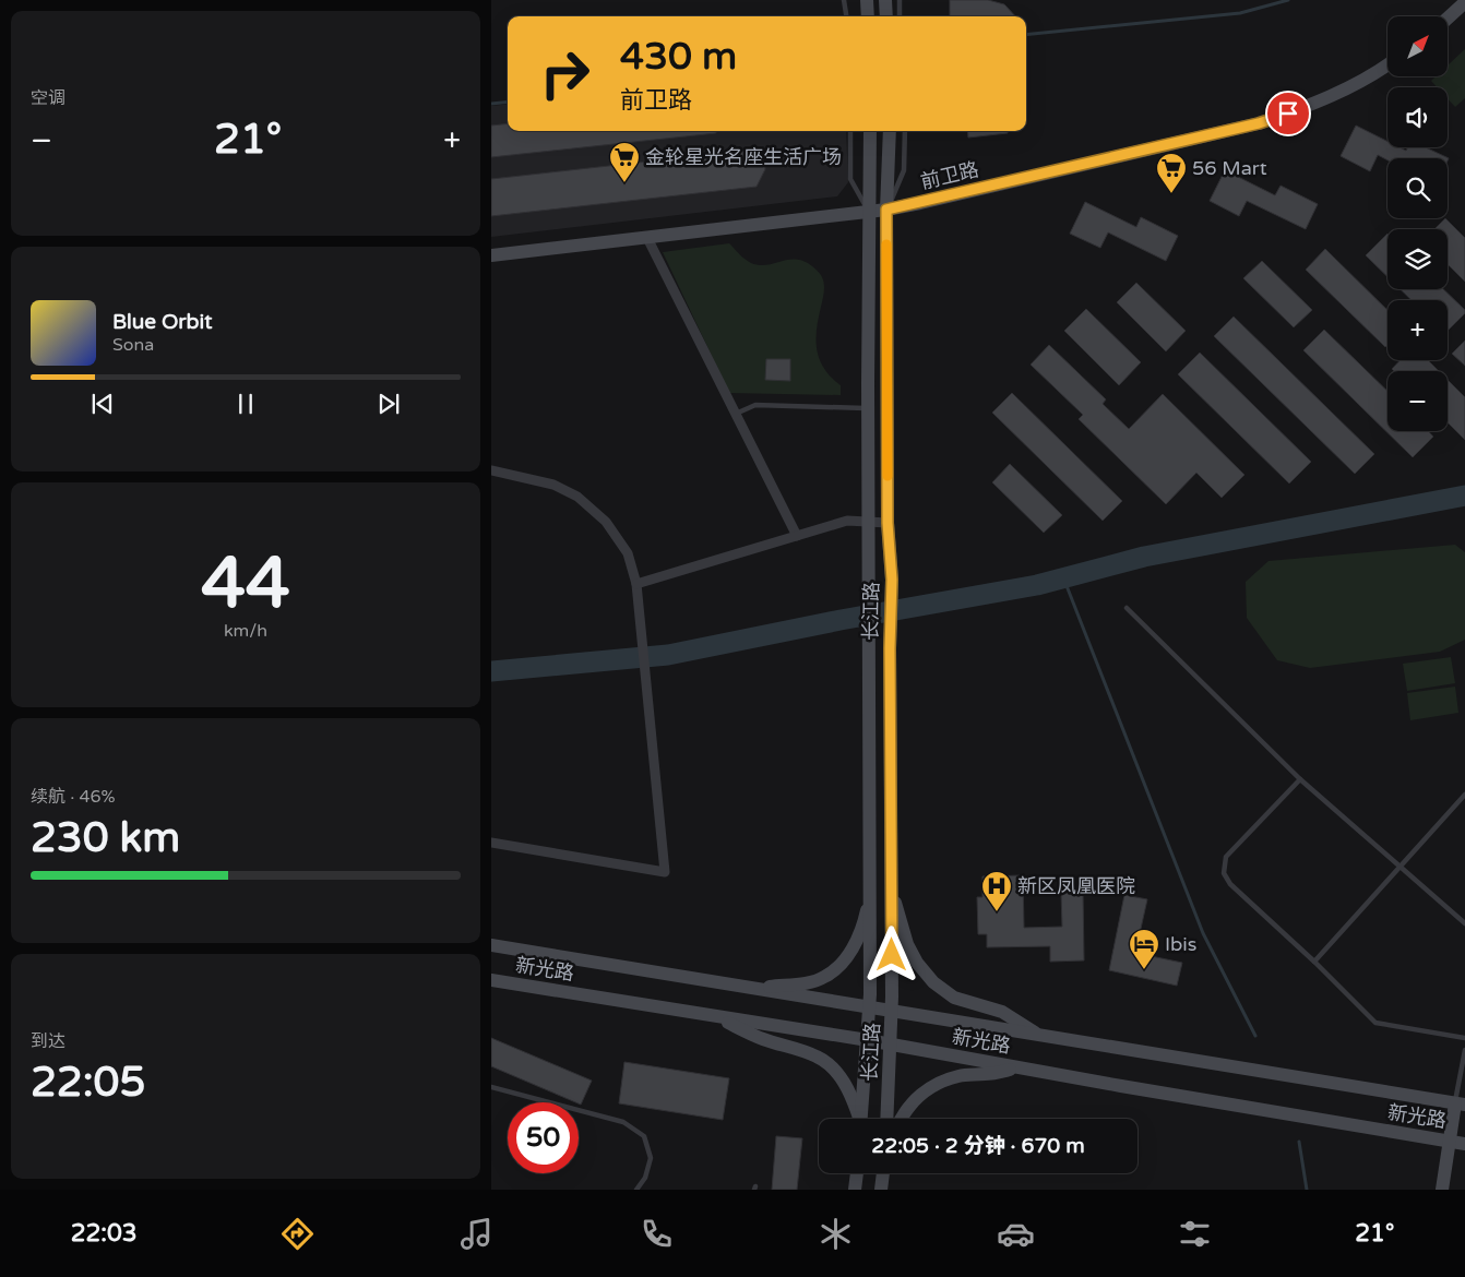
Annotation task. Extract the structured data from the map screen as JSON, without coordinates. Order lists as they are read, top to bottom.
{
  "streets": {
    "main road": ["前卫路", "长江路", "新光路"]
  },
  "crossings": [
    ["前卫路", "长江路"],
    ["长江路", "新光路"]
  ],
  "places": {
    "supermarket": ["金轮星光名座生活广场", "56 Mart"],
    "hospital": ["新区凤凰医院"],
    "hotel": ["Ibis"]
  },
  "north": "top right",
  "page": {
    "tile": [
      "空调",
      ["44", "km/h"],
      ["续航 · 46%", "230 km"],
      ["到达", "22:05"]
    ],
    "map_buttons": ["+", "−"],
    "turn": ["430 m", "前卫路"],
    "heat": ["−", "21°", "+"],
    "song": ["Blue Orbit", "Sona"],
    "limit": "50",
    "trip": "22:05 · 2 分钟 · 670 m",
    "tabs": ["22:03", "21°"]
  }
}
